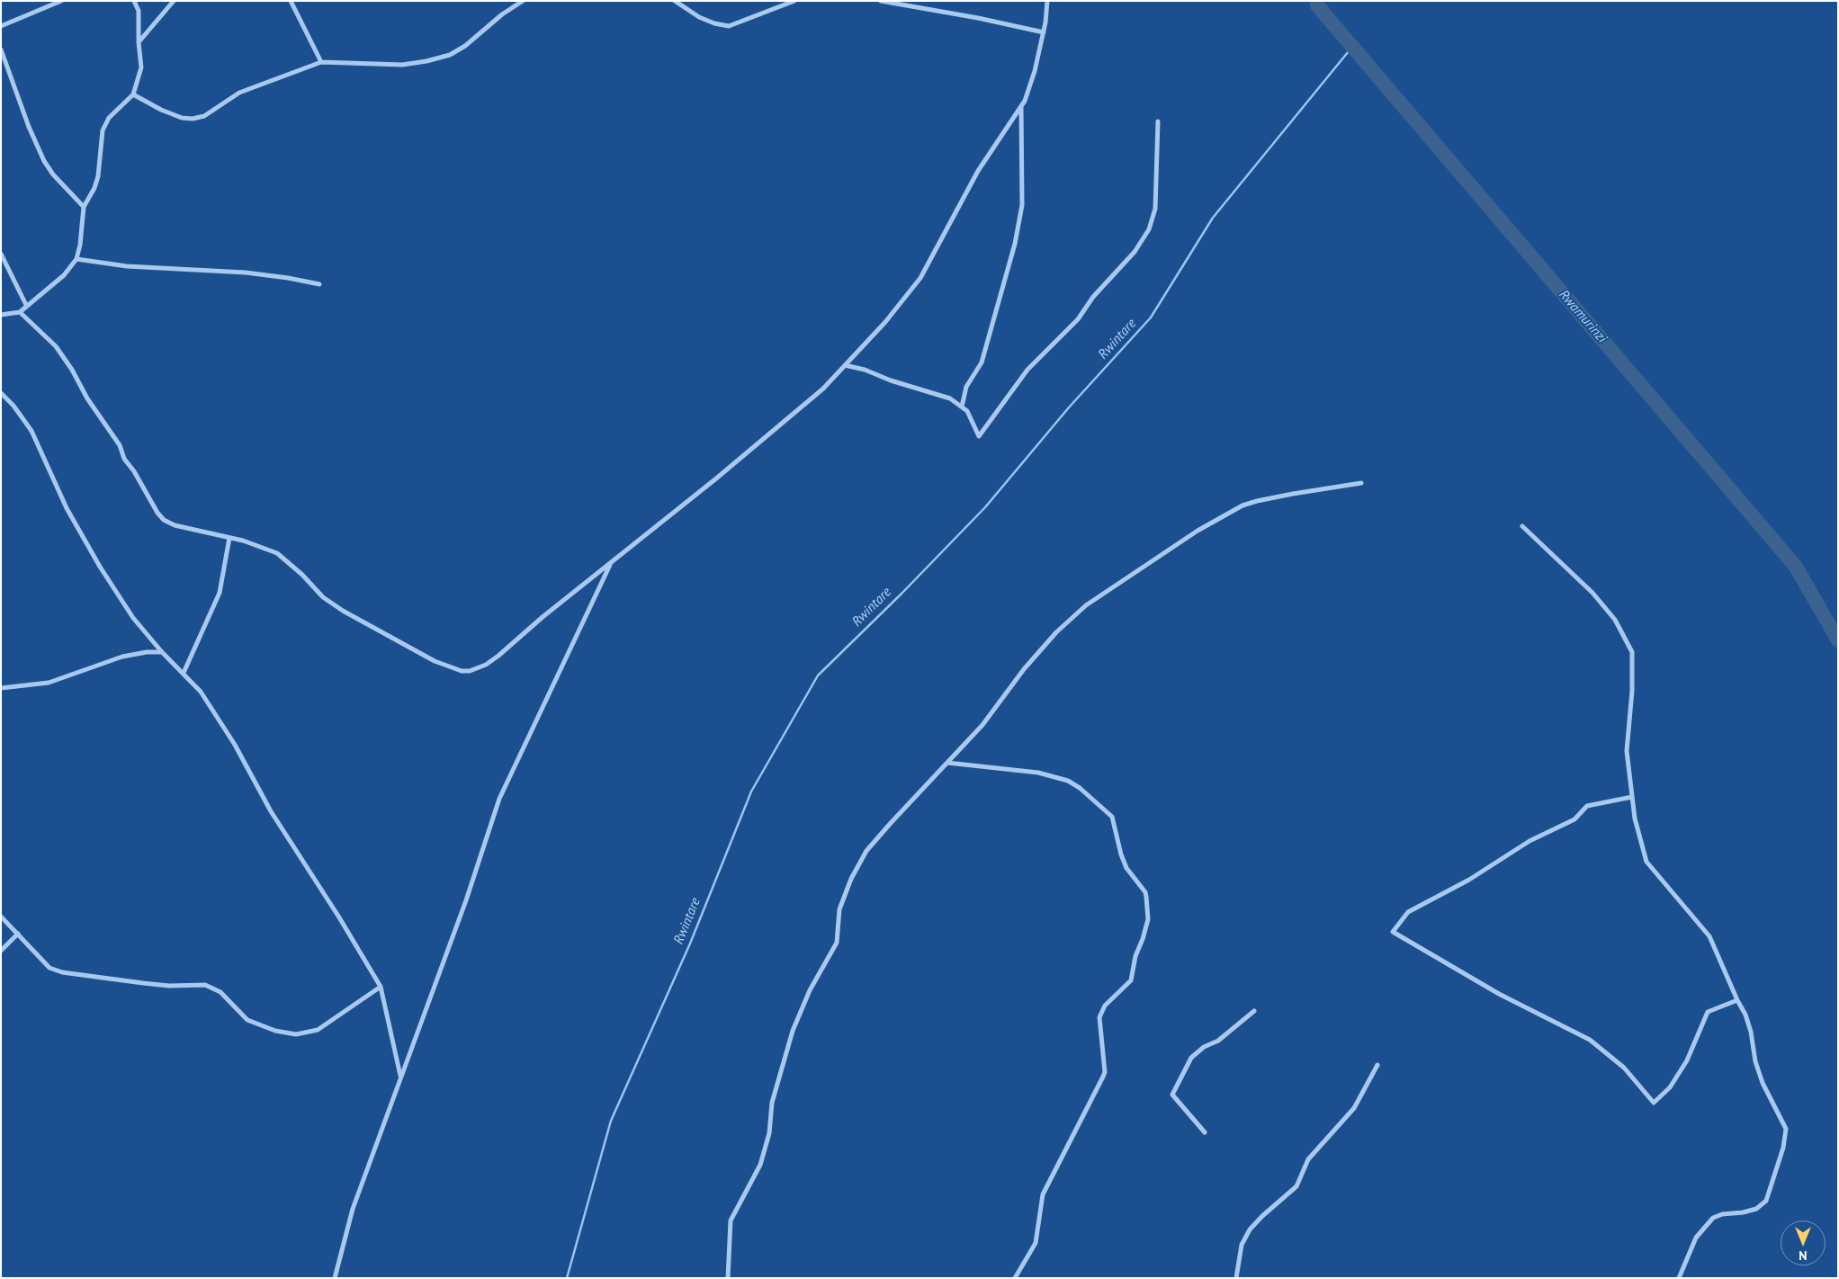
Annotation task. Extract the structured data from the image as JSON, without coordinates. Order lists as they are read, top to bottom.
{
  "water": ["Rwamurinzi", "Rwintare"],
  "north": "bottom"
}
